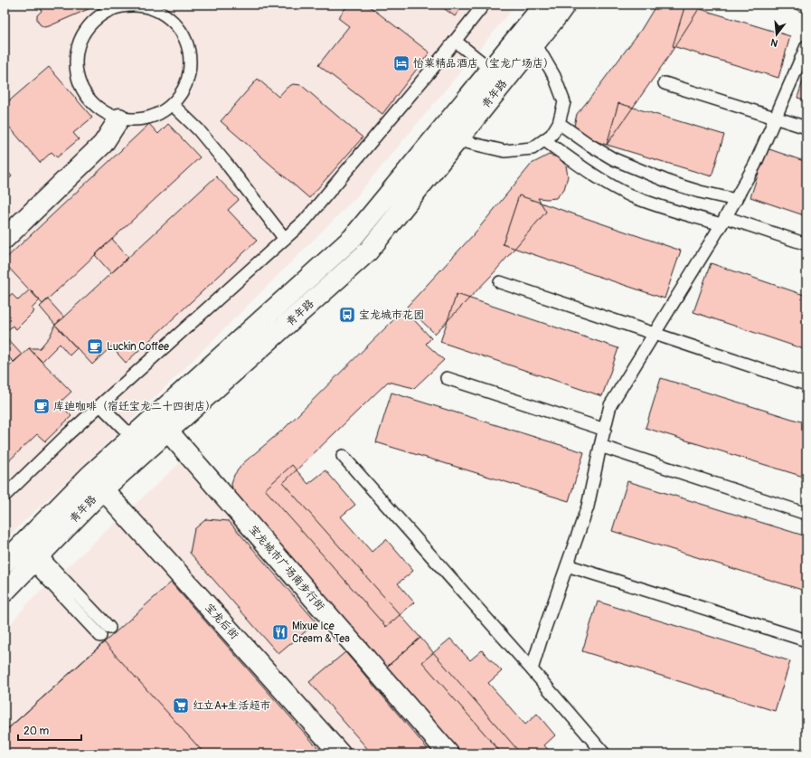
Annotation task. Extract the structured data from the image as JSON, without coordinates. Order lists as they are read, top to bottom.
{
  "streets": {
    "street": ["青年路", "宝龙城市广场南步行街", "宝龙后街"]
  },
  "crossings": [
    ["青年路", "宝龙城市广场南步行街"],
    ["青年路", "宝龙后街"]
  ],
  "places": {
    "hotel": ["怡莱精品酒店（宝龙广场店）"],
    "bus stop": ["宝龙城市花园"],
    "cafe": ["Luckin Coffee", "库迪咖啡（宿迁宝龙二十四街店）"],
    "restaurant": ["Mixue Ice Cream & Tea"],
    "supermarket": ["红立A+生活超市"]
  },
  "scale_bar": "20 m",
  "north": "bottom"
}
